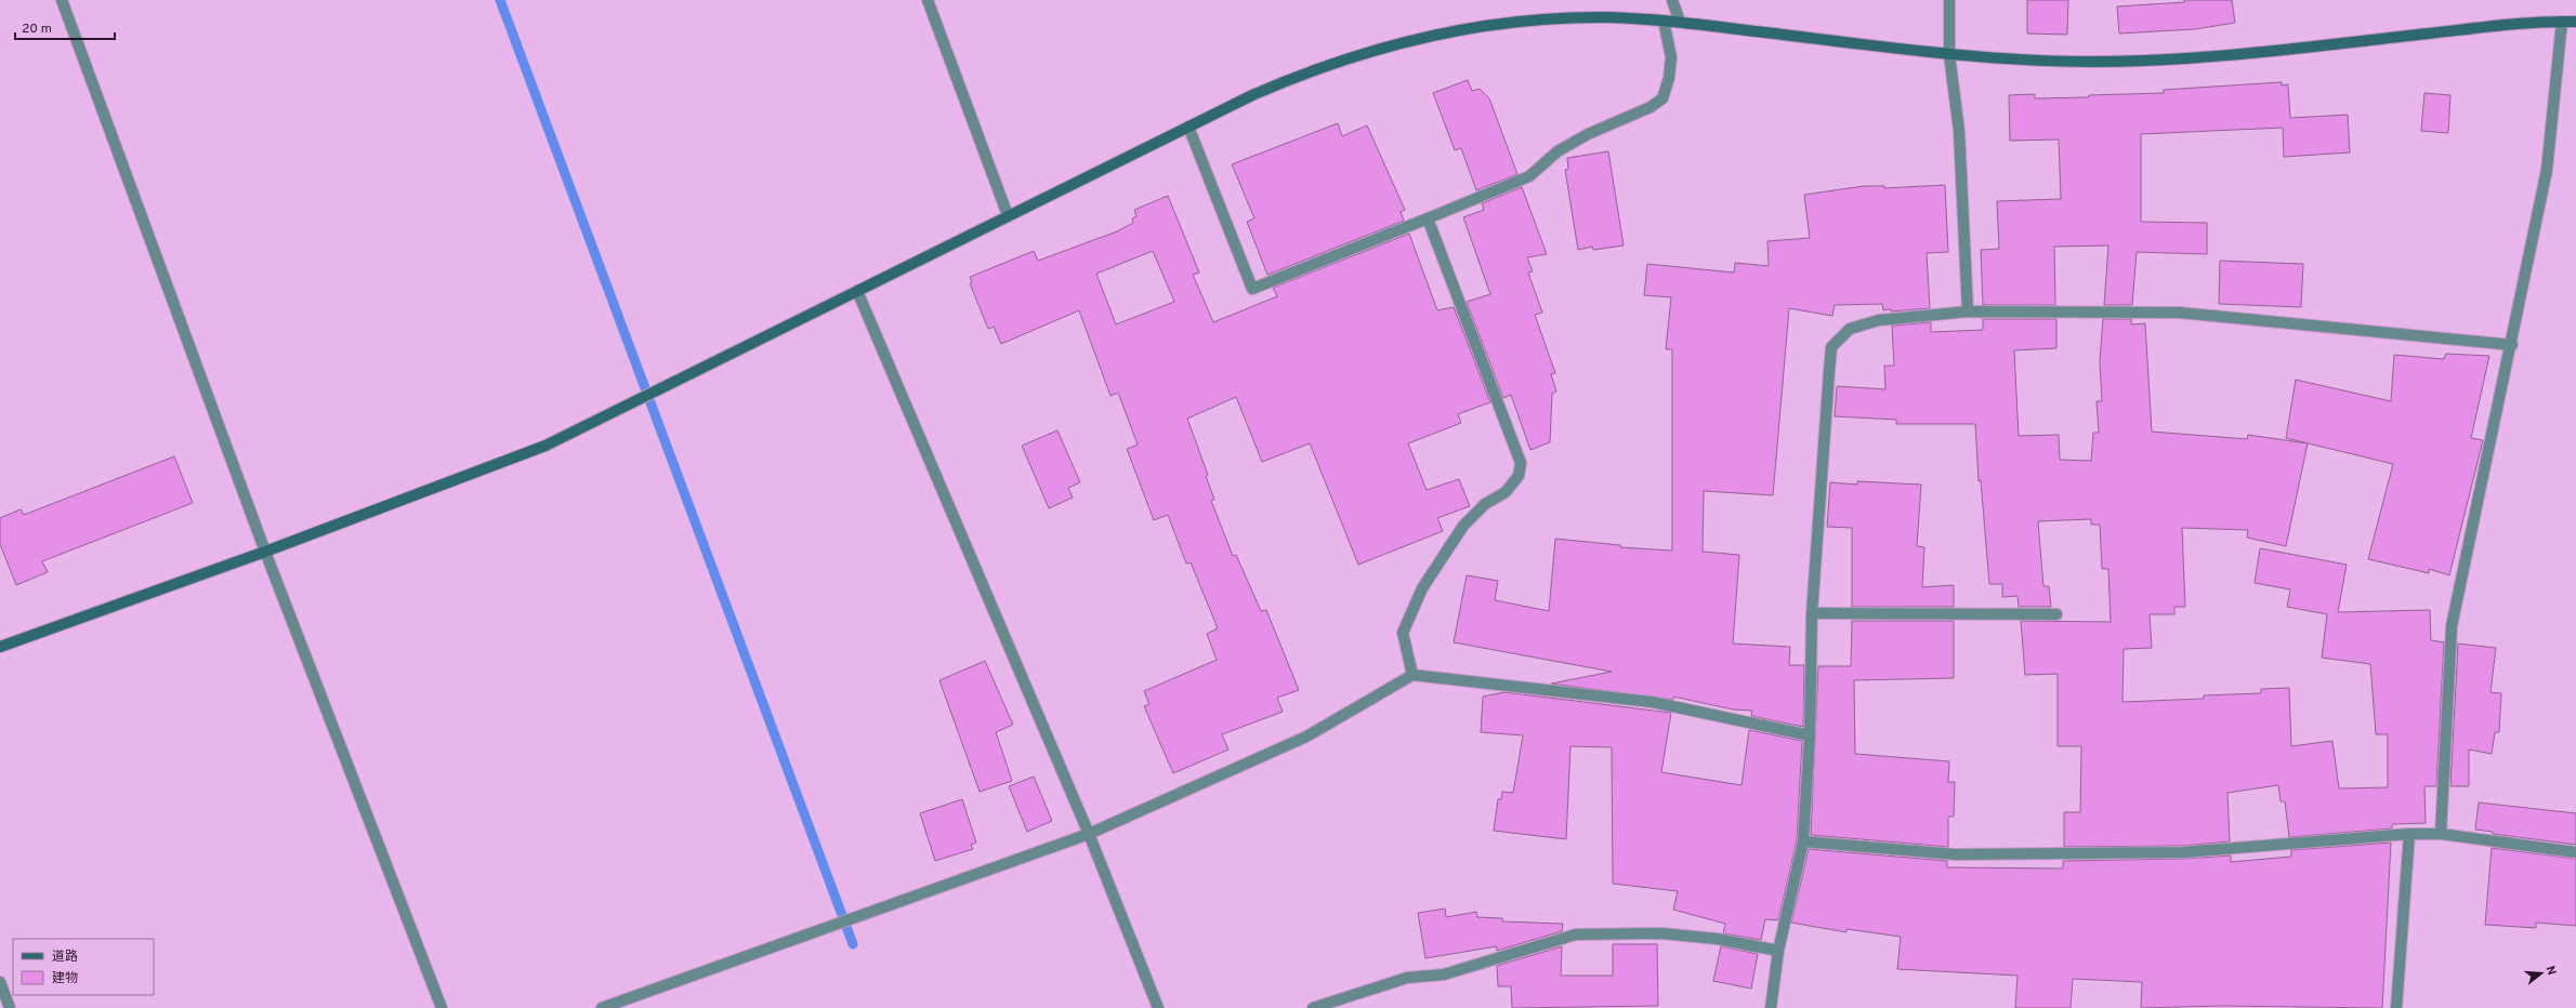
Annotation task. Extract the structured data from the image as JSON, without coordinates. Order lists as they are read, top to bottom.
{
  "legend": ["道路", "建物"],
  "scale_bar": "20 m",
  "north": "right"
}
